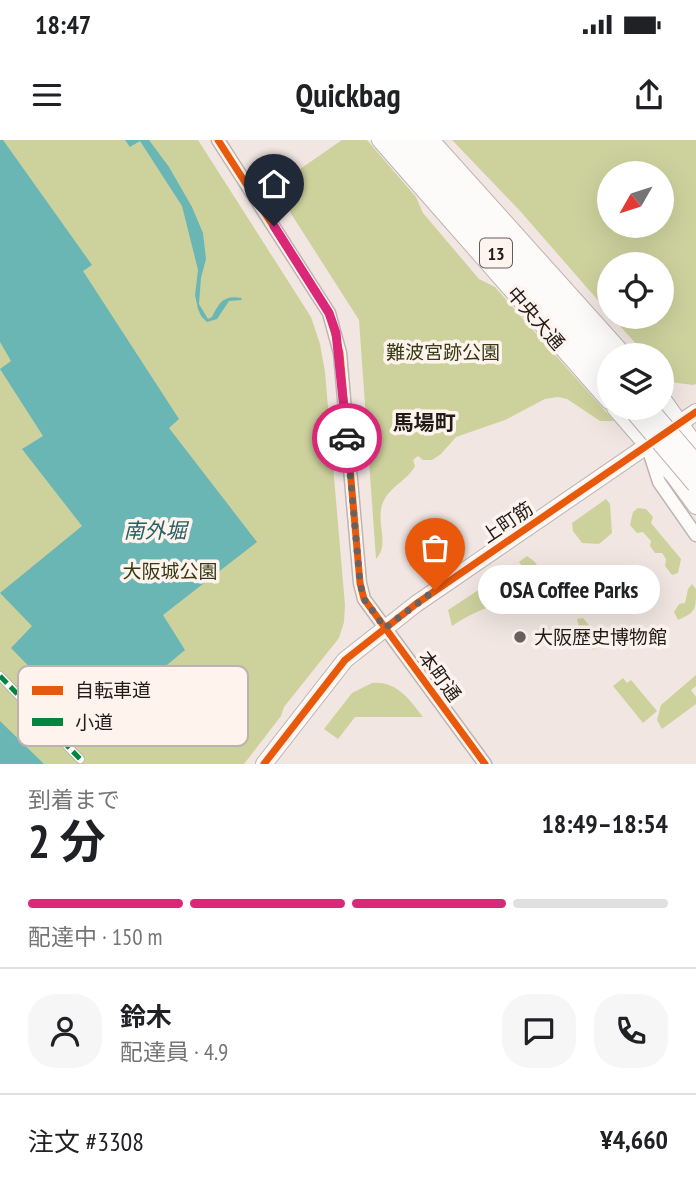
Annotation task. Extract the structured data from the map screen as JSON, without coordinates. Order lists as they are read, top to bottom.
{
  "streets": {
    "highway": ["13"],
    "main road": ["中央大通", "上町筋"],
    "street": ["本町通"]
  },
  "crossings": [
    ["上町筋", "本町通"]
  ],
  "districts": ["馬場町"],
  "water": ["南外堀"],
  "parks": ["難波宮跡公園", "大阪城公園"],
  "places": ["OSA Coffee Parks", "大阪歴史博物館"],
  "legend": ["自転車道", "小道"],
  "north": "bottom left",
  "page": {
    "status": "18:47",
    "header": "Quickbag",
    "bubble": "OSA Coffee Parks",
    "heading": ["2 分", "到着まで", "18:49–18:54"],
    "panel": [
      "鈴木",
      "配達員 · 4.9",
      "注文 #3308",
      "¥4,660"
    ],
    "bar": "配達中 · 150 m"
  }
}
